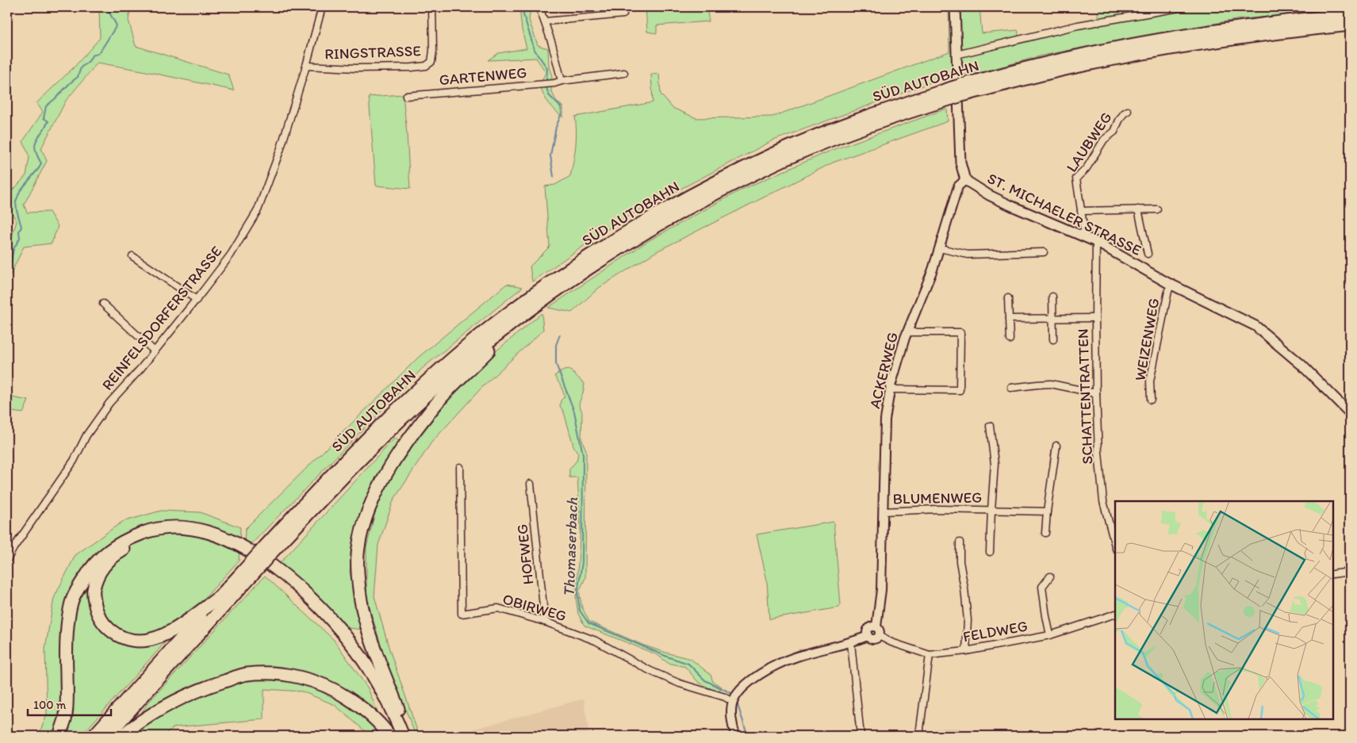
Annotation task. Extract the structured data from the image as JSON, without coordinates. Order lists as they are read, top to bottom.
{
  "streets": {
    "highway": ["SÜD AUTOBAHN"],
    "main road": ["ST. MICHAELER STRASSE"],
    "street": [
      "RINGSTRASSE",
      "GARTENWEG",
      "LAUBWEG",
      "REINFELSDORFERSTRASSE",
      "WEIZENWEG",
      "ACKERWEG",
      "SCHATTENTRATTEN",
      "BLUMENWEG",
      "HOFWEG",
      "OBIRWEG",
      "FELDWEG"
    ]
  },
  "crossings": [
    ["RINGSTRASSE", "REINFELSDORFERSTRASSE"],
    ["LAUBWEG", "ST. MICHAELER STRASSE"],
    ["ST. MICHAELER STRASSE", "WEIZENWEG"],
    ["ST. MICHAELER STRASSE", "ACKERWEG"],
    ["ST. MICHAELER STRASSE", "SCHATTENTRATTEN"],
    ["ACKERWEG", "BLUMENWEG"],
    ["ACKERWEG", "FELDWEG"],
    ["HOFWEG", "OBIRWEG"]
  ],
  "water": ["Thomaserbach"],
  "scale_bar": "100 m"
}
